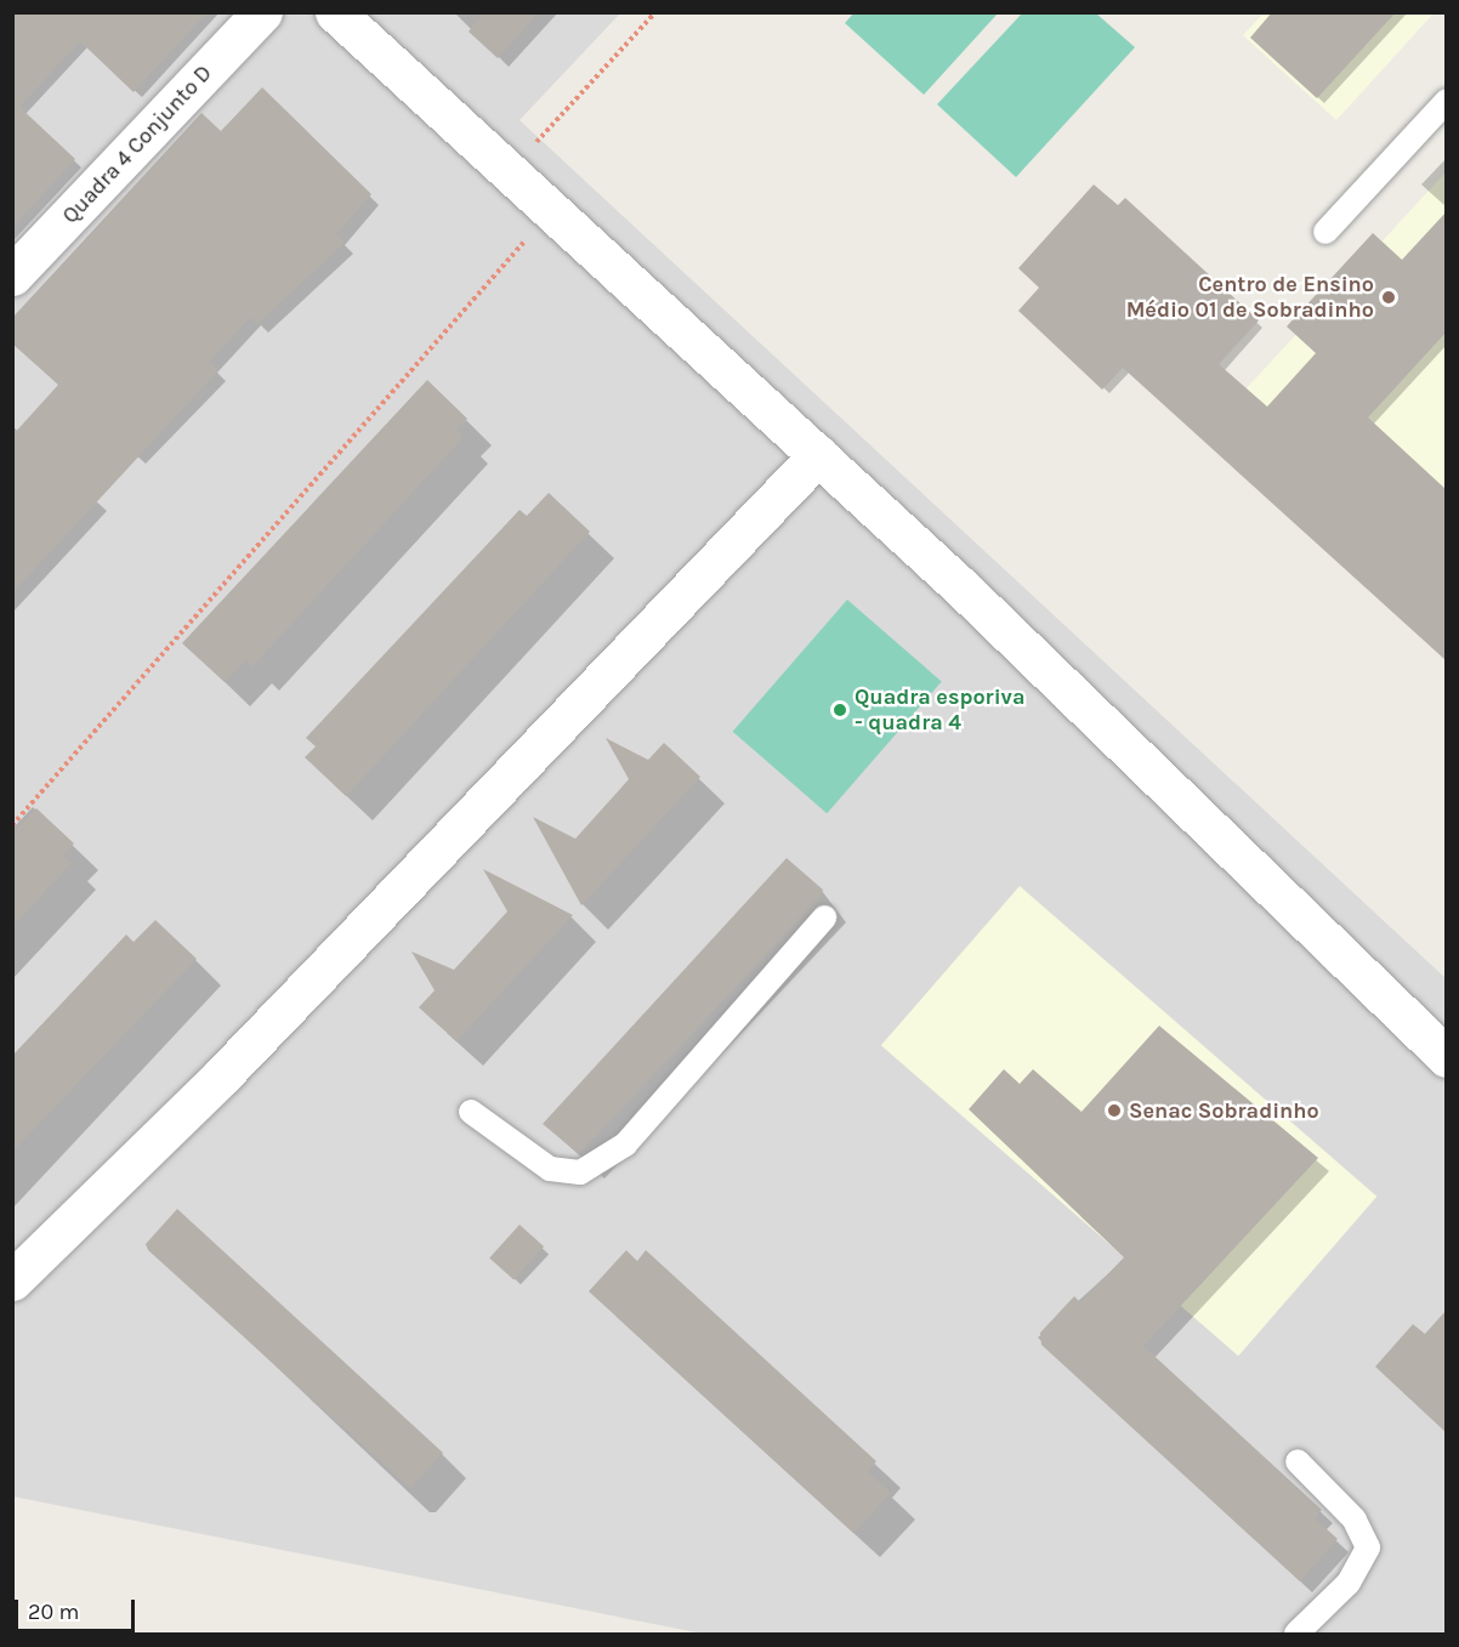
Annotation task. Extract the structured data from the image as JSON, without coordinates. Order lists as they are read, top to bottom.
{
  "streets": {
    "street": ["Quadra 4 Conjunto D"]
  },
  "places": ["Centro de Ensino Médio 01 de Sobradinho", "Quadra esporiva - quadra 4", "Senac Sobradinho"],
  "scale_bar": "20 m"
}
